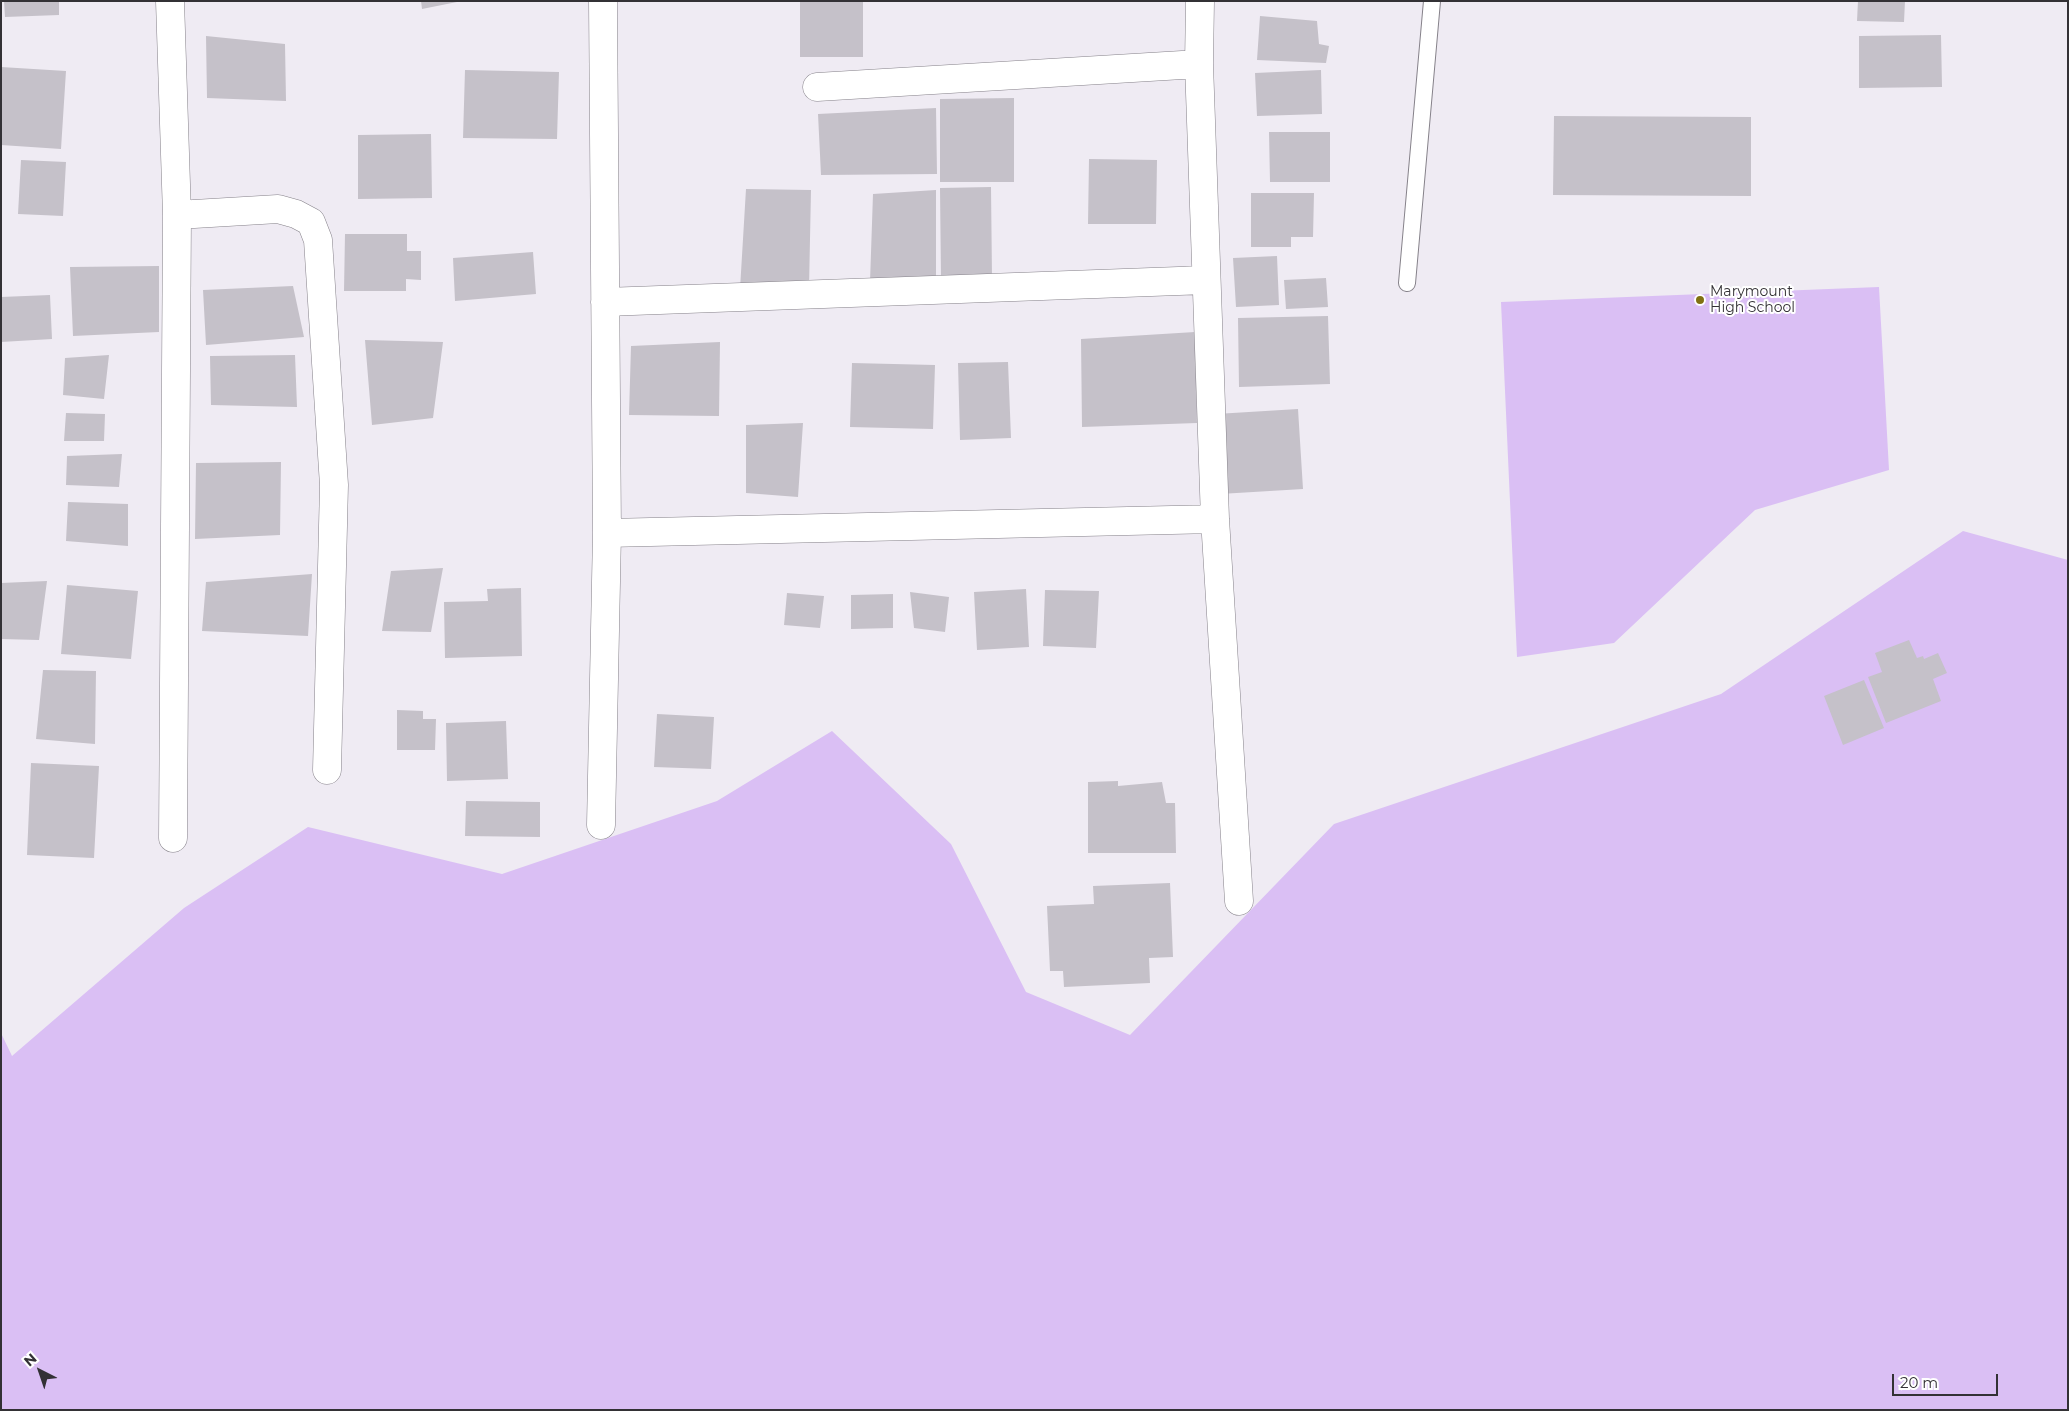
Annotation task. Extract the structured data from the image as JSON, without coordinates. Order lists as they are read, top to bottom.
{
  "places": ["Marymount High School"],
  "scale_bar": "20 m",
  "north": "top left"
}
